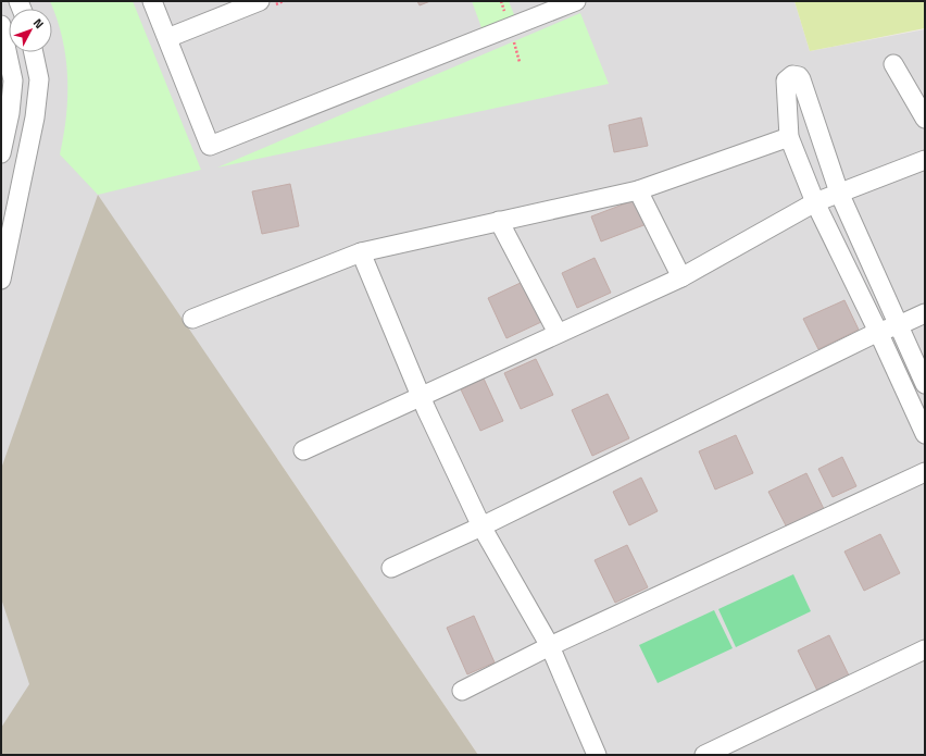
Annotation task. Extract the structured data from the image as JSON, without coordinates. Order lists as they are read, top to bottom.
{
  "north": "top right"
}
